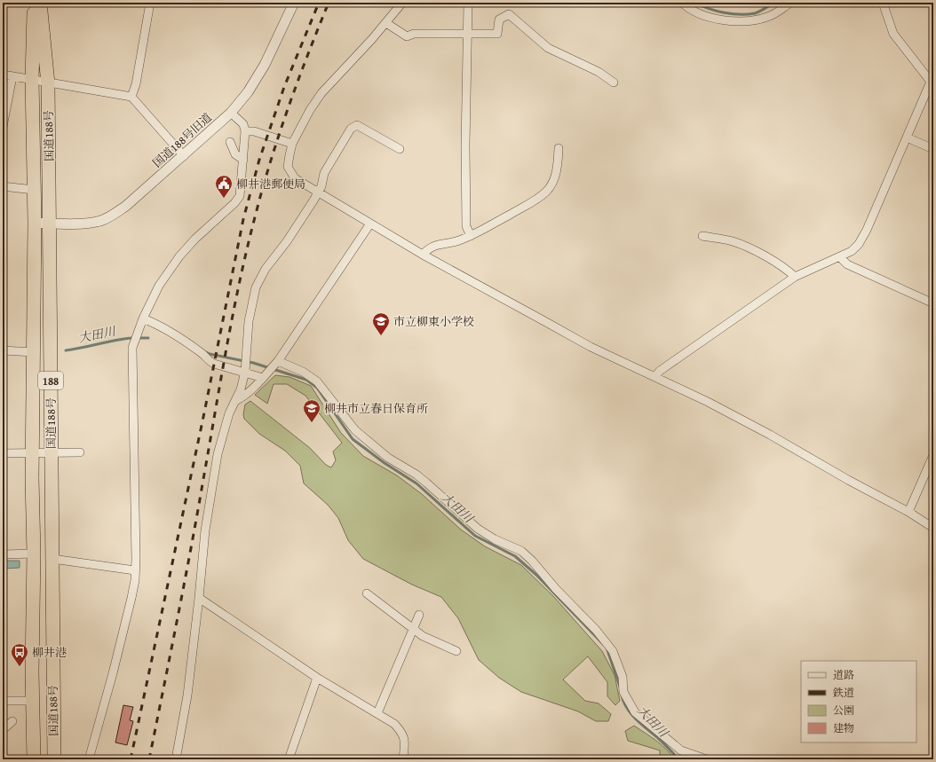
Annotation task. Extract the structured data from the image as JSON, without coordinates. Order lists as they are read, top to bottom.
{
  "streets": {
    "highway": ["国道188号", "188"],
    "street": ["国道188号旧道"]
  },
  "crossings": [
    ["国道188号", "国道188号旧道"]
  ],
  "water": ["大田川"],
  "places": {
    "public building": ["柳井港郵便局"],
    "school or university": ["市立柳東小学校", "柳井市立春日保育所"],
    "bus stop": ["柳井港"]
  },
  "legend": [
    "道路",
    "鉄道",
    "公園",
    "建物"
  ]
}
